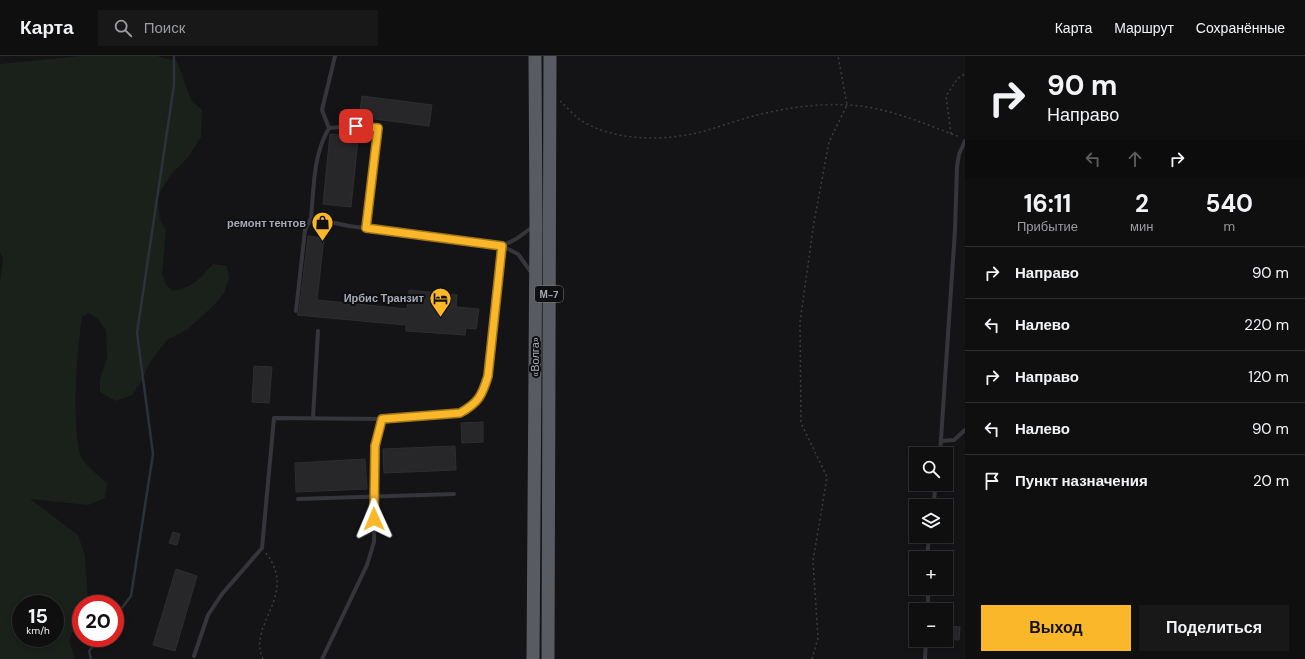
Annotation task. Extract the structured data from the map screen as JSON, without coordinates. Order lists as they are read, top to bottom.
{
  "streets": {
    "highway": ["М-7", "«Волга»"]
  },
  "places": {
    "shop": ["ремонт тентов"],
    "hotel": ["Ирбис Транзит"]
  },
  "page": {
    "header": "Карта",
    "search": "Поиск",
    "nav": ["Карта", "Маршрут", "Сохранённые"],
    "turn": ["90 m", "Направо"],
    "eta": [
      "16:11",
      "Прибытие",
      "2",
      "мин",
      "540",
      "m"
    ],
    "list": [
      {
        "name": "Направо",
        "value": "90 m"
      },
      {
        "name": "Налево",
        "value": "220 m"
      },
      {
        "name": "Направо",
        "value": "120 m"
      },
      {
        "name": "Налево",
        "value": "90 m"
      },
      {
        "name": "Пункт назначения",
        "value": "20 m"
      }
    ],
    "map_buttons": ["+", "−"],
    "speed": "15 km/h",
    "limit": "20",
    "buttons": ["Выход", "Поделиться"]
  }
}
